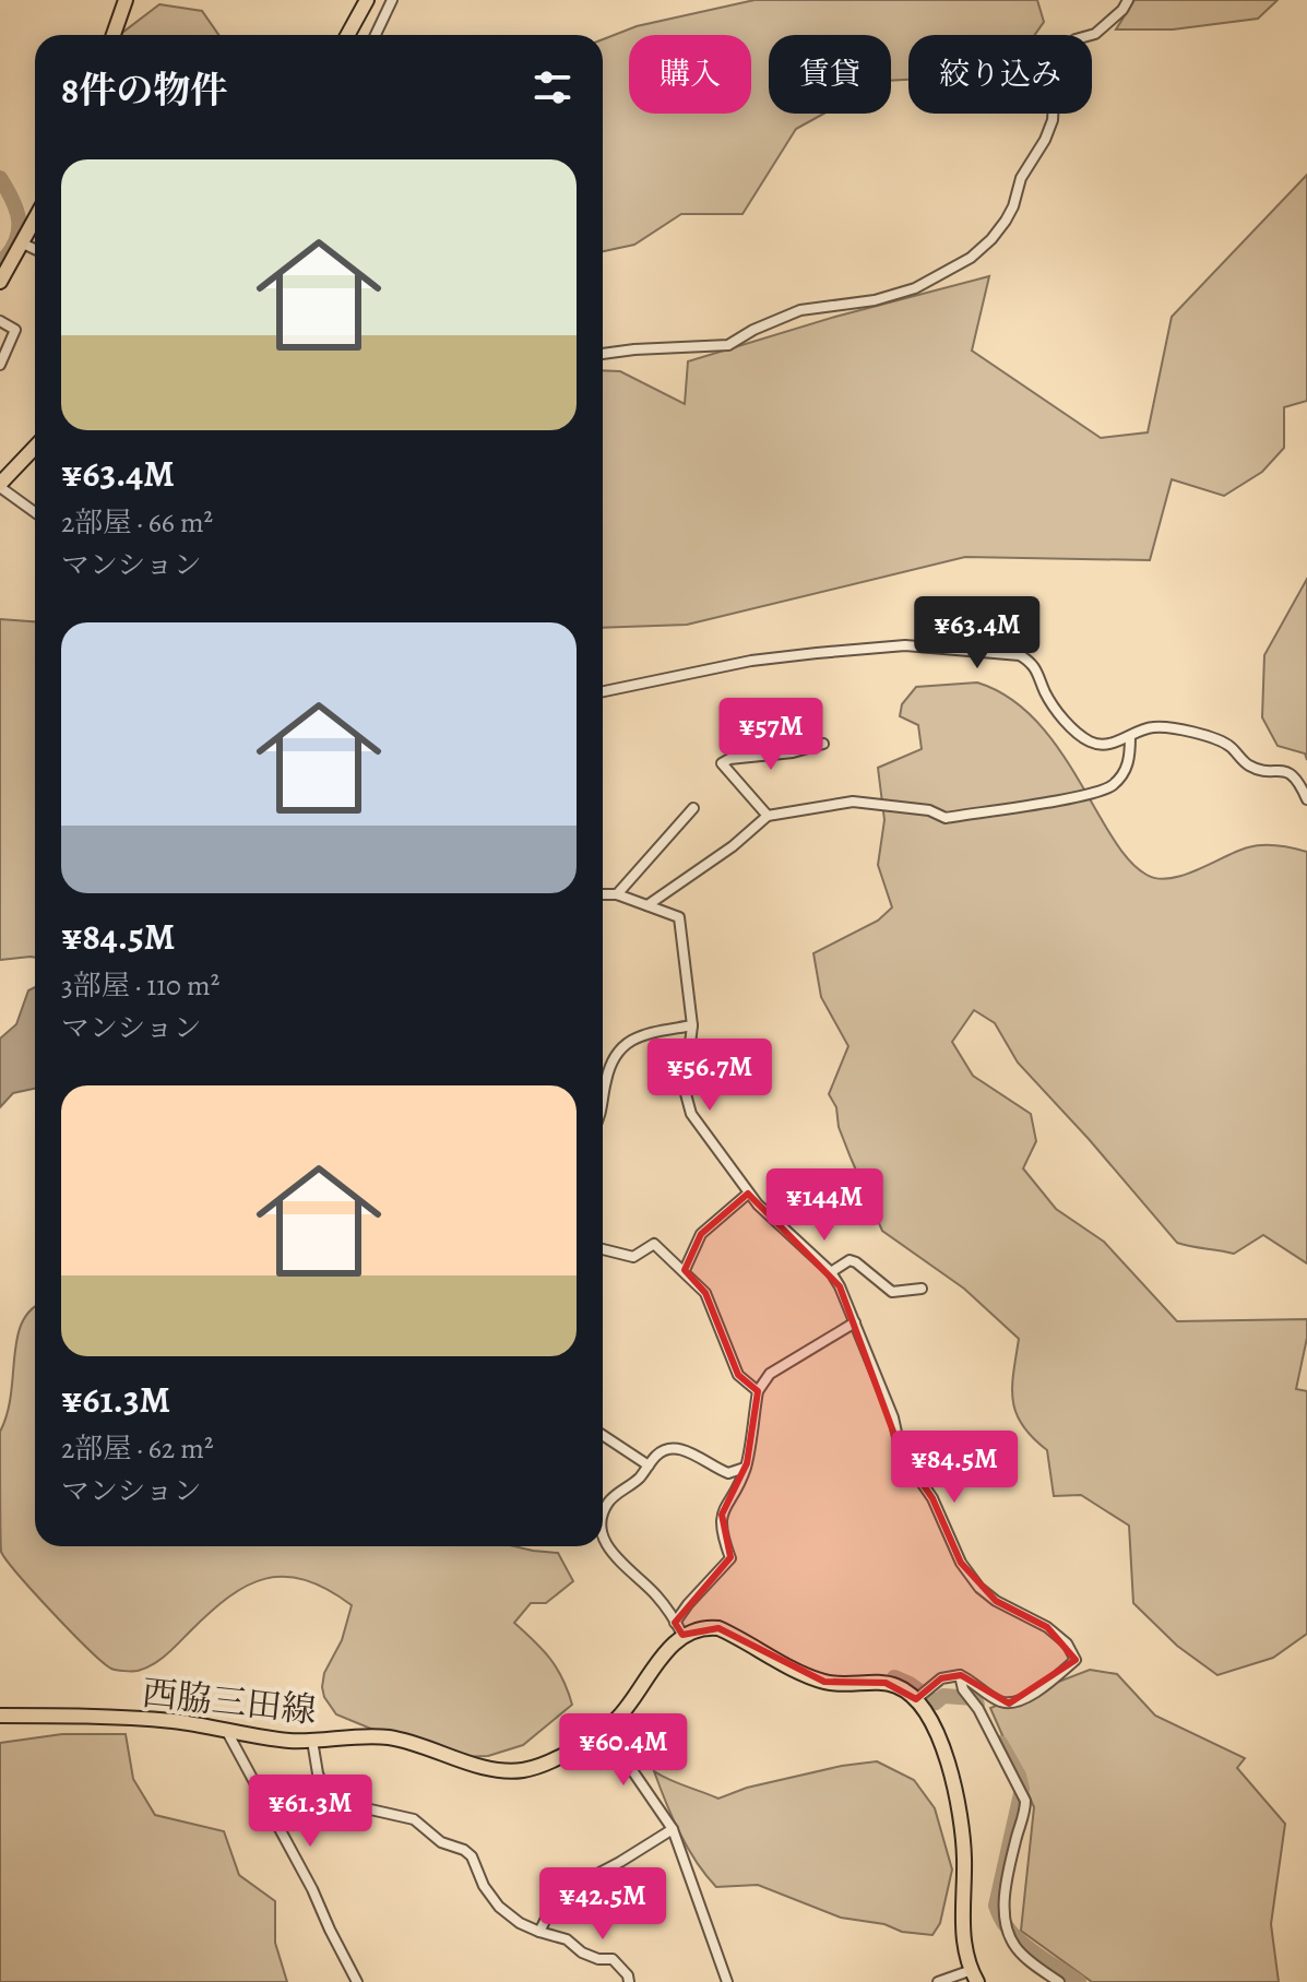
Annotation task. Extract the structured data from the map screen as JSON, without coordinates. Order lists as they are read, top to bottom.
{
  "streets": {
    "main road": ["西脇三田線"]
  },
  "page": {
    "chip": ["購入", "賃貸", "絞り込み"],
    "heading": "8件の物件",
    "list": [
      {
        "name": "¥63.4M",
        "note": "2部屋 · 66 m² · マンション"
      },
      {
        "name": "¥84.5M",
        "note": "3部屋 · 110 m² · マンション"
      },
      {
        "name": "¥61.3M",
        "note": "2部屋 · 62 m² · マンション"
      }
    ],
    "price": [
      "¥63.4M",
      "¥57M",
      "¥56.7M",
      "¥144M",
      "¥84.5M",
      "¥60.4M",
      "¥61.3M",
      "¥42.5M"
    ]
  }
}
